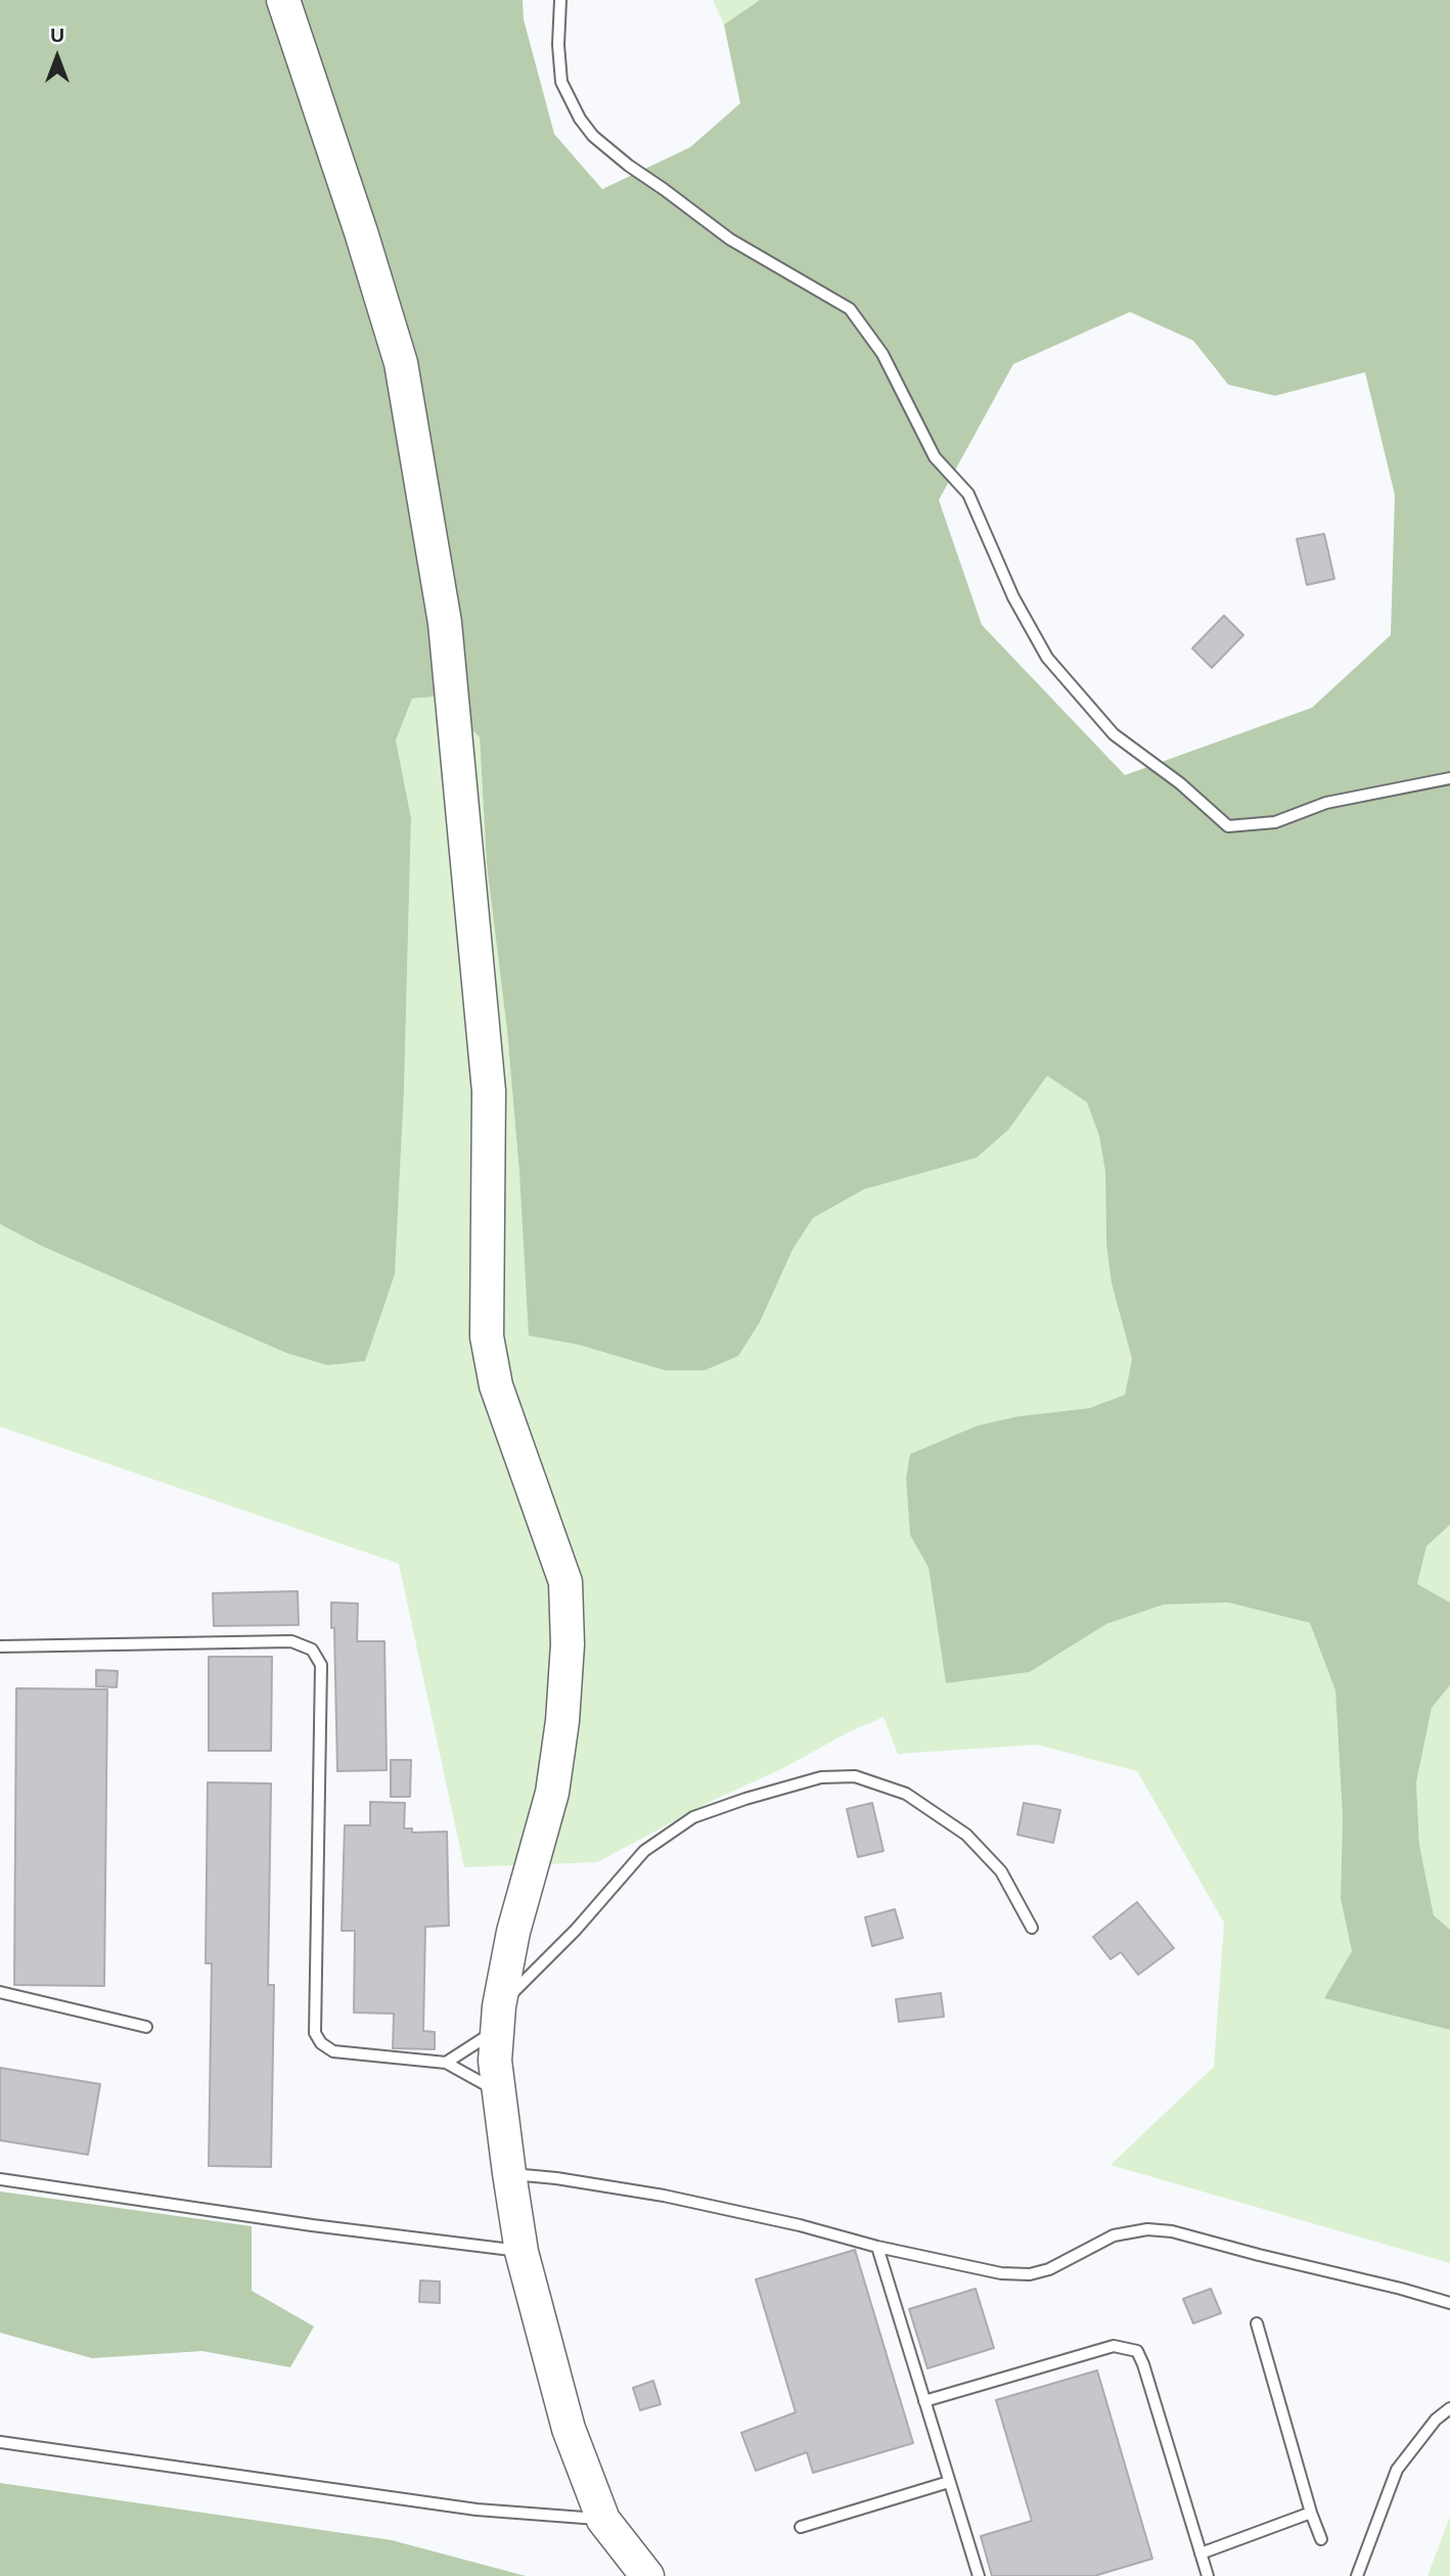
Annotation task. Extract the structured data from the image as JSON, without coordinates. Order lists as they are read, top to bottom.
{
  "north": "top"
}
